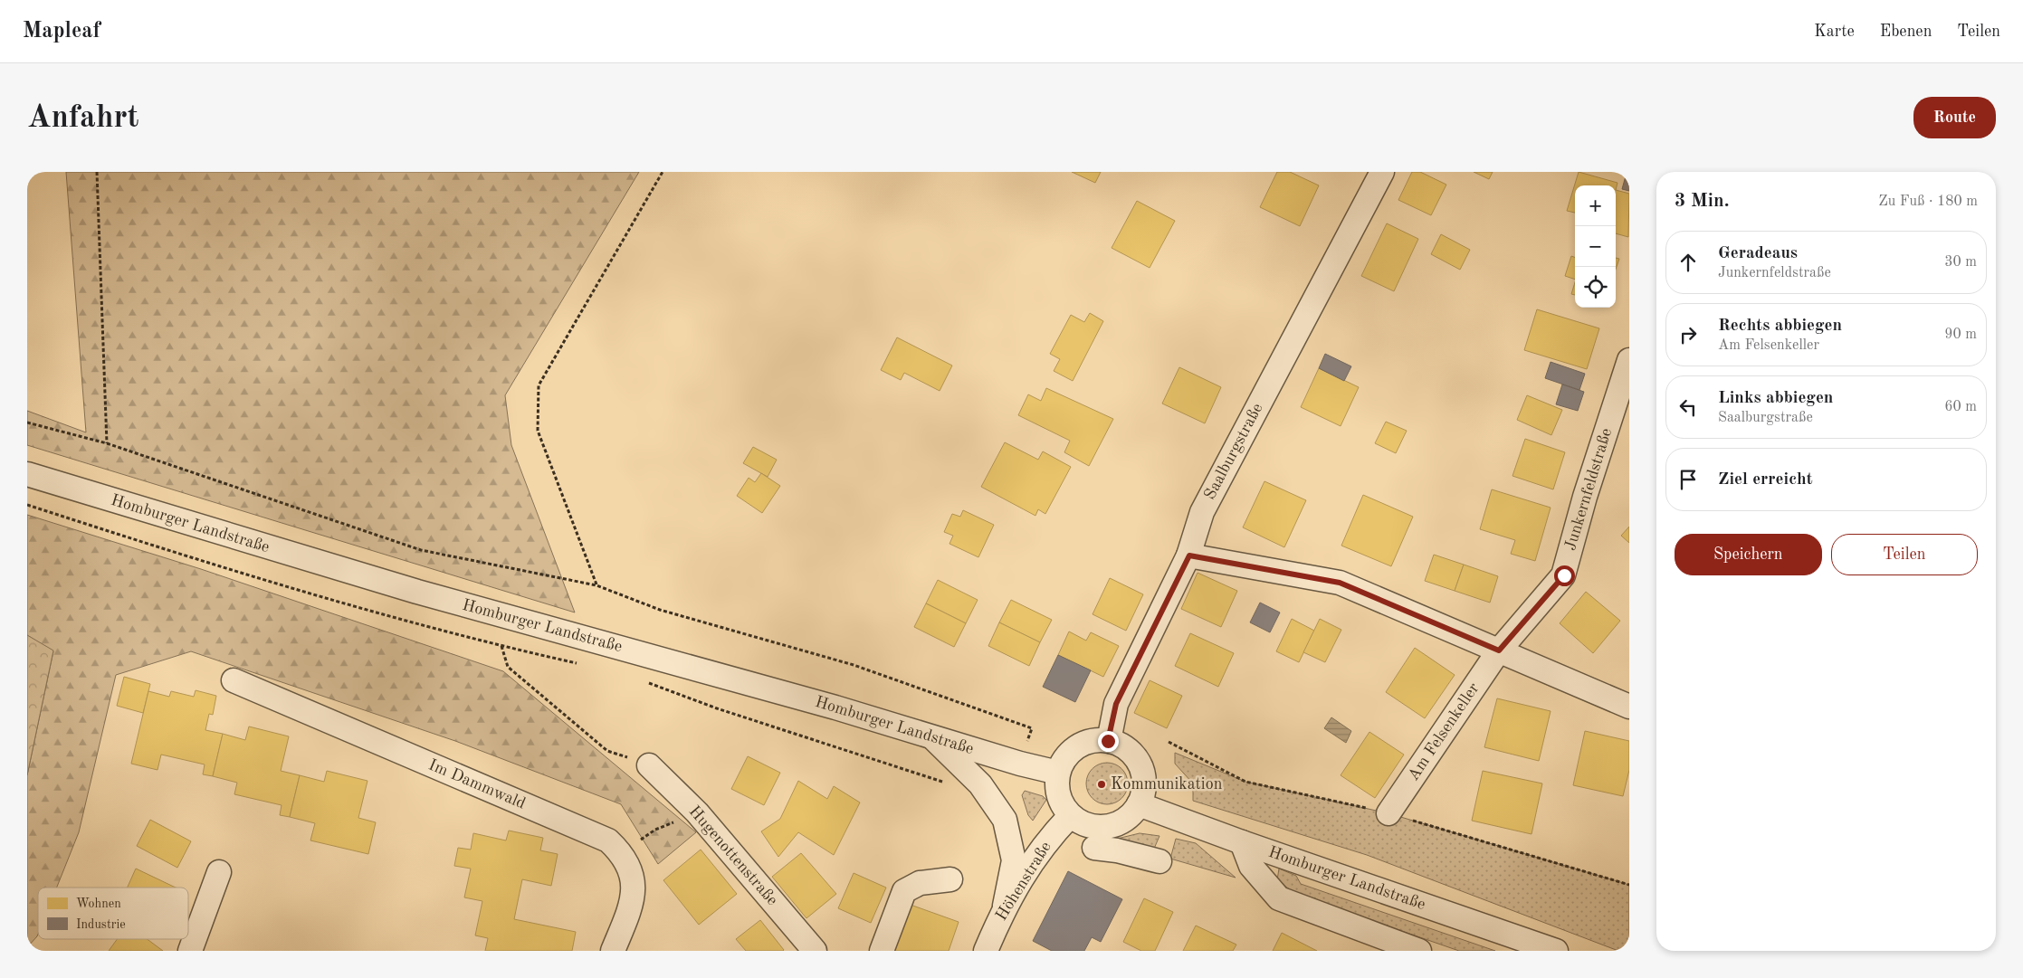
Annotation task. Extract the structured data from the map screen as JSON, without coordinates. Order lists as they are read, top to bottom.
{
  "streets": {
    "street": [
      "Saalburgstraße",
      "Junkernfeldstraße",
      "Homburger Landstraße",
      "Am Felsenkeller",
      "Im Dammwald",
      "Hugenottenstraße",
      "Höhenstraße"
    ]
  },
  "crossings": [
    ["Saalburgstraße", "Homburger Landstraße"],
    ["Saalburgstraße", "Höhenstraße"],
    ["Junkernfeldstraße", "Am Felsenkeller"],
    ["Homburger Landstraße", "Höhenstraße"]
  ],
  "places": ["Kommunikation"],
  "legend": ["Wohnen", "Industrie"],
  "page": {
    "header": "Mapleaf",
    "nav": ["Karte", "Ebenen", "Teilen"],
    "buttons": [
      "Route",
      ["Speichern", "Teilen"]
    ],
    "title": "Anfahrt",
    "heading": ["3 Min.", "Zu Fuß · 180 m"],
    "map_buttons": ["+", "−"],
    "list": [
      ["Geradeaus", "Junkernfeldstraße", "30 m"],
      ["Rechts abbiegen", "Am Felsenkeller", "90 m"],
      ["Links abbiegen", "Saalburgstraße", "60 m"],
      "Ziel erreicht"
    ]
  }
}
